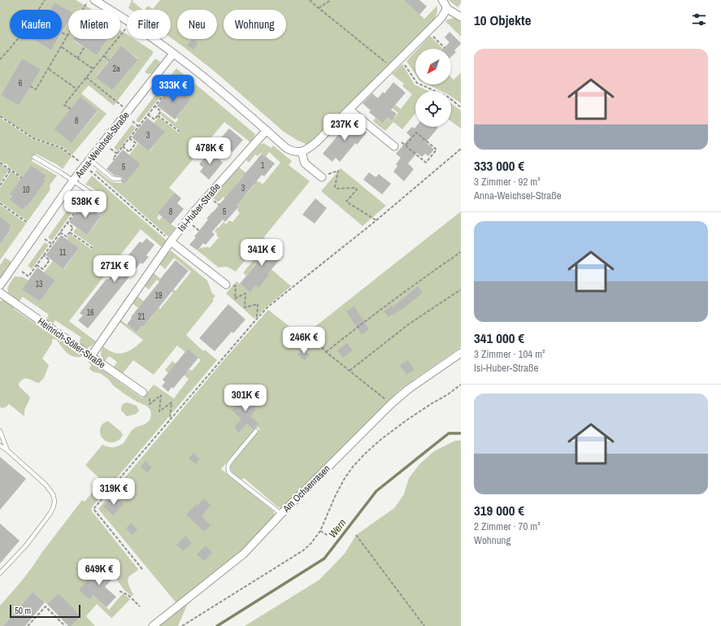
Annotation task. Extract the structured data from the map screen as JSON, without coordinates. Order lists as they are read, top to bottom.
{
  "streets": {
    "street": [
      "Anna-Weichsel-Straße",
      "Isi-Huber-Straße",
      "Heinrich-Söller-Straße",
      "Am Ochsenrasen"
    ]
  },
  "crossings": [
    ["Isi-Huber-Straße", "Heinrich-Söller-Straße"]
  ],
  "water": ["Wern"],
  "house_numbers": [
    "2a",
    "6",
    "8",
    "3",
    "1",
    "5",
    "3",
    "10",
    "8",
    "5",
    "11",
    "13",
    "19",
    "16",
    "21"
  ],
  "scale_bar": "50 m",
  "north": "bottom left",
  "page": {
    "heading": "10 Objekte",
    "chip": [
      "Kaufen",
      "Mieten",
      "Filter",
      "Neu",
      "Wohnung"
    ],
    "list": [
      {
        "name": "333 000 €",
        "note": "3 Zimmer · 92 m² · Anna-Weichsel-Straße"
      },
      {
        "name": "341 000 €",
        "note": "3 Zimmer · 104 m² · Isi-Huber-Straße"
      },
      {
        "name": "319 000 €",
        "note": "2 Zimmer · 70 m² · Wohnung"
      }
    ],
    "price": [
      "333K €",
      "237K €",
      "478K €",
      "538K €",
      "341K €",
      "271K €",
      "246K €",
      "301K €",
      "319K €",
      "649K €"
    ],
    "scale": "50 m"
  }
}
